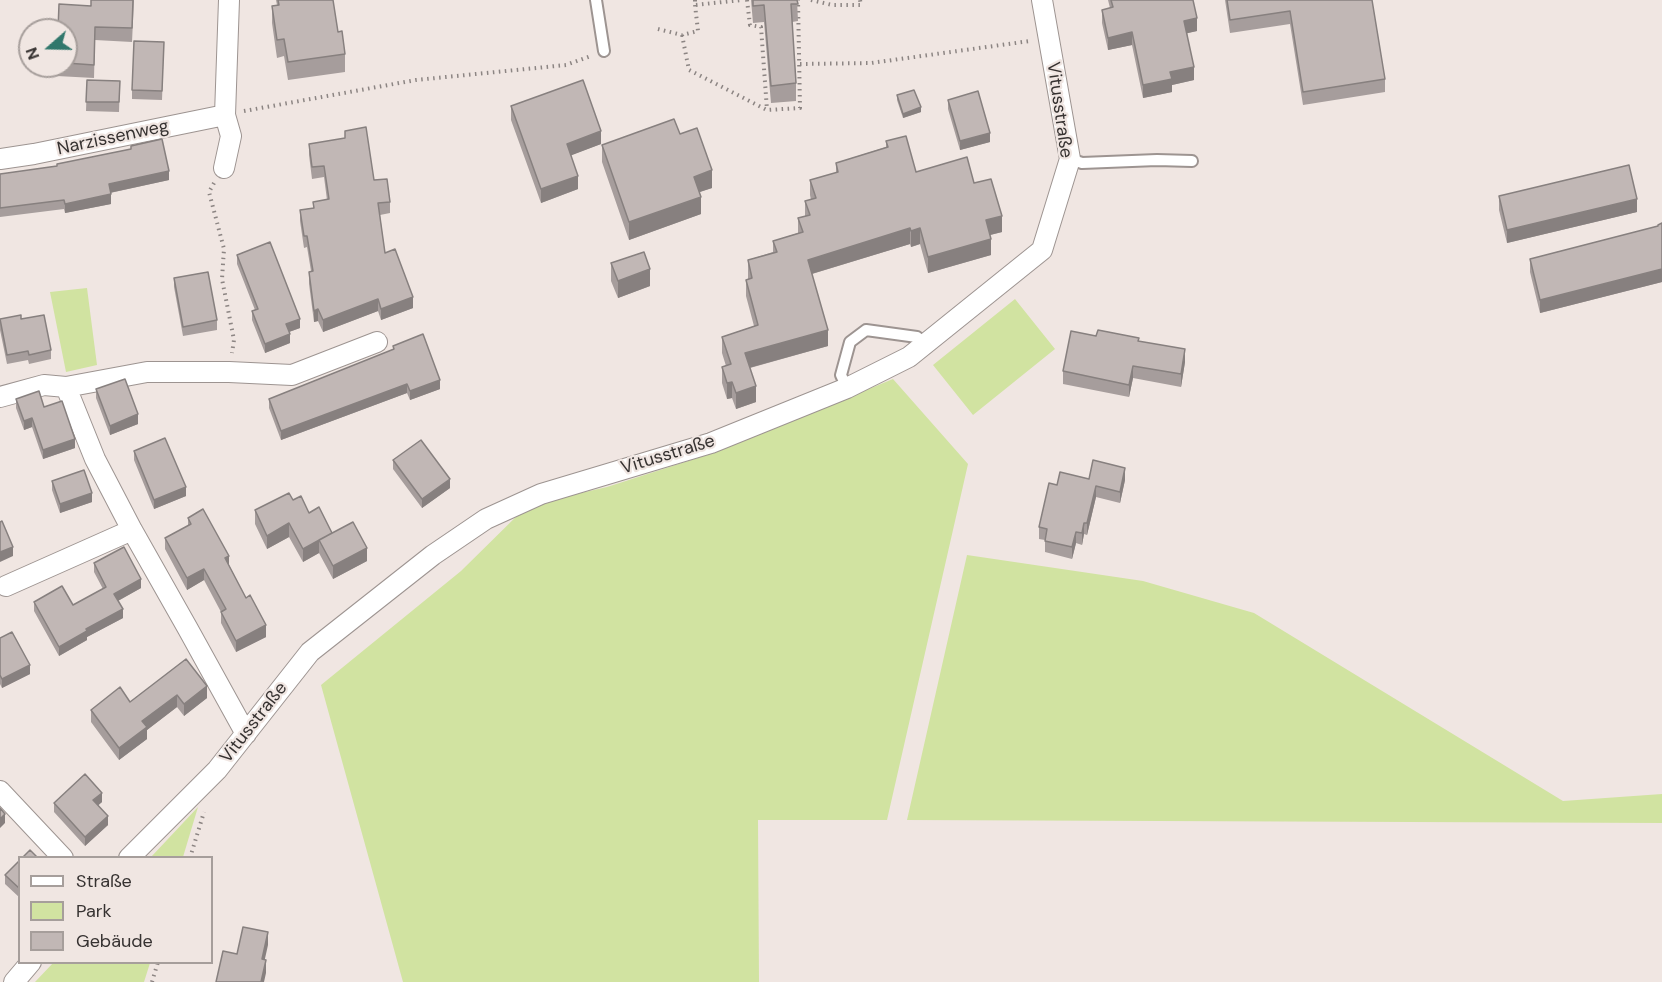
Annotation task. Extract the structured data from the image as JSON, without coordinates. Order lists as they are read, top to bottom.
{
  "streets": {
    "street": ["Vitusstraße", "Narzissenweg"]
  },
  "legend": ["Straße", "Park", "Gebäude"],
  "north": "left"
}
